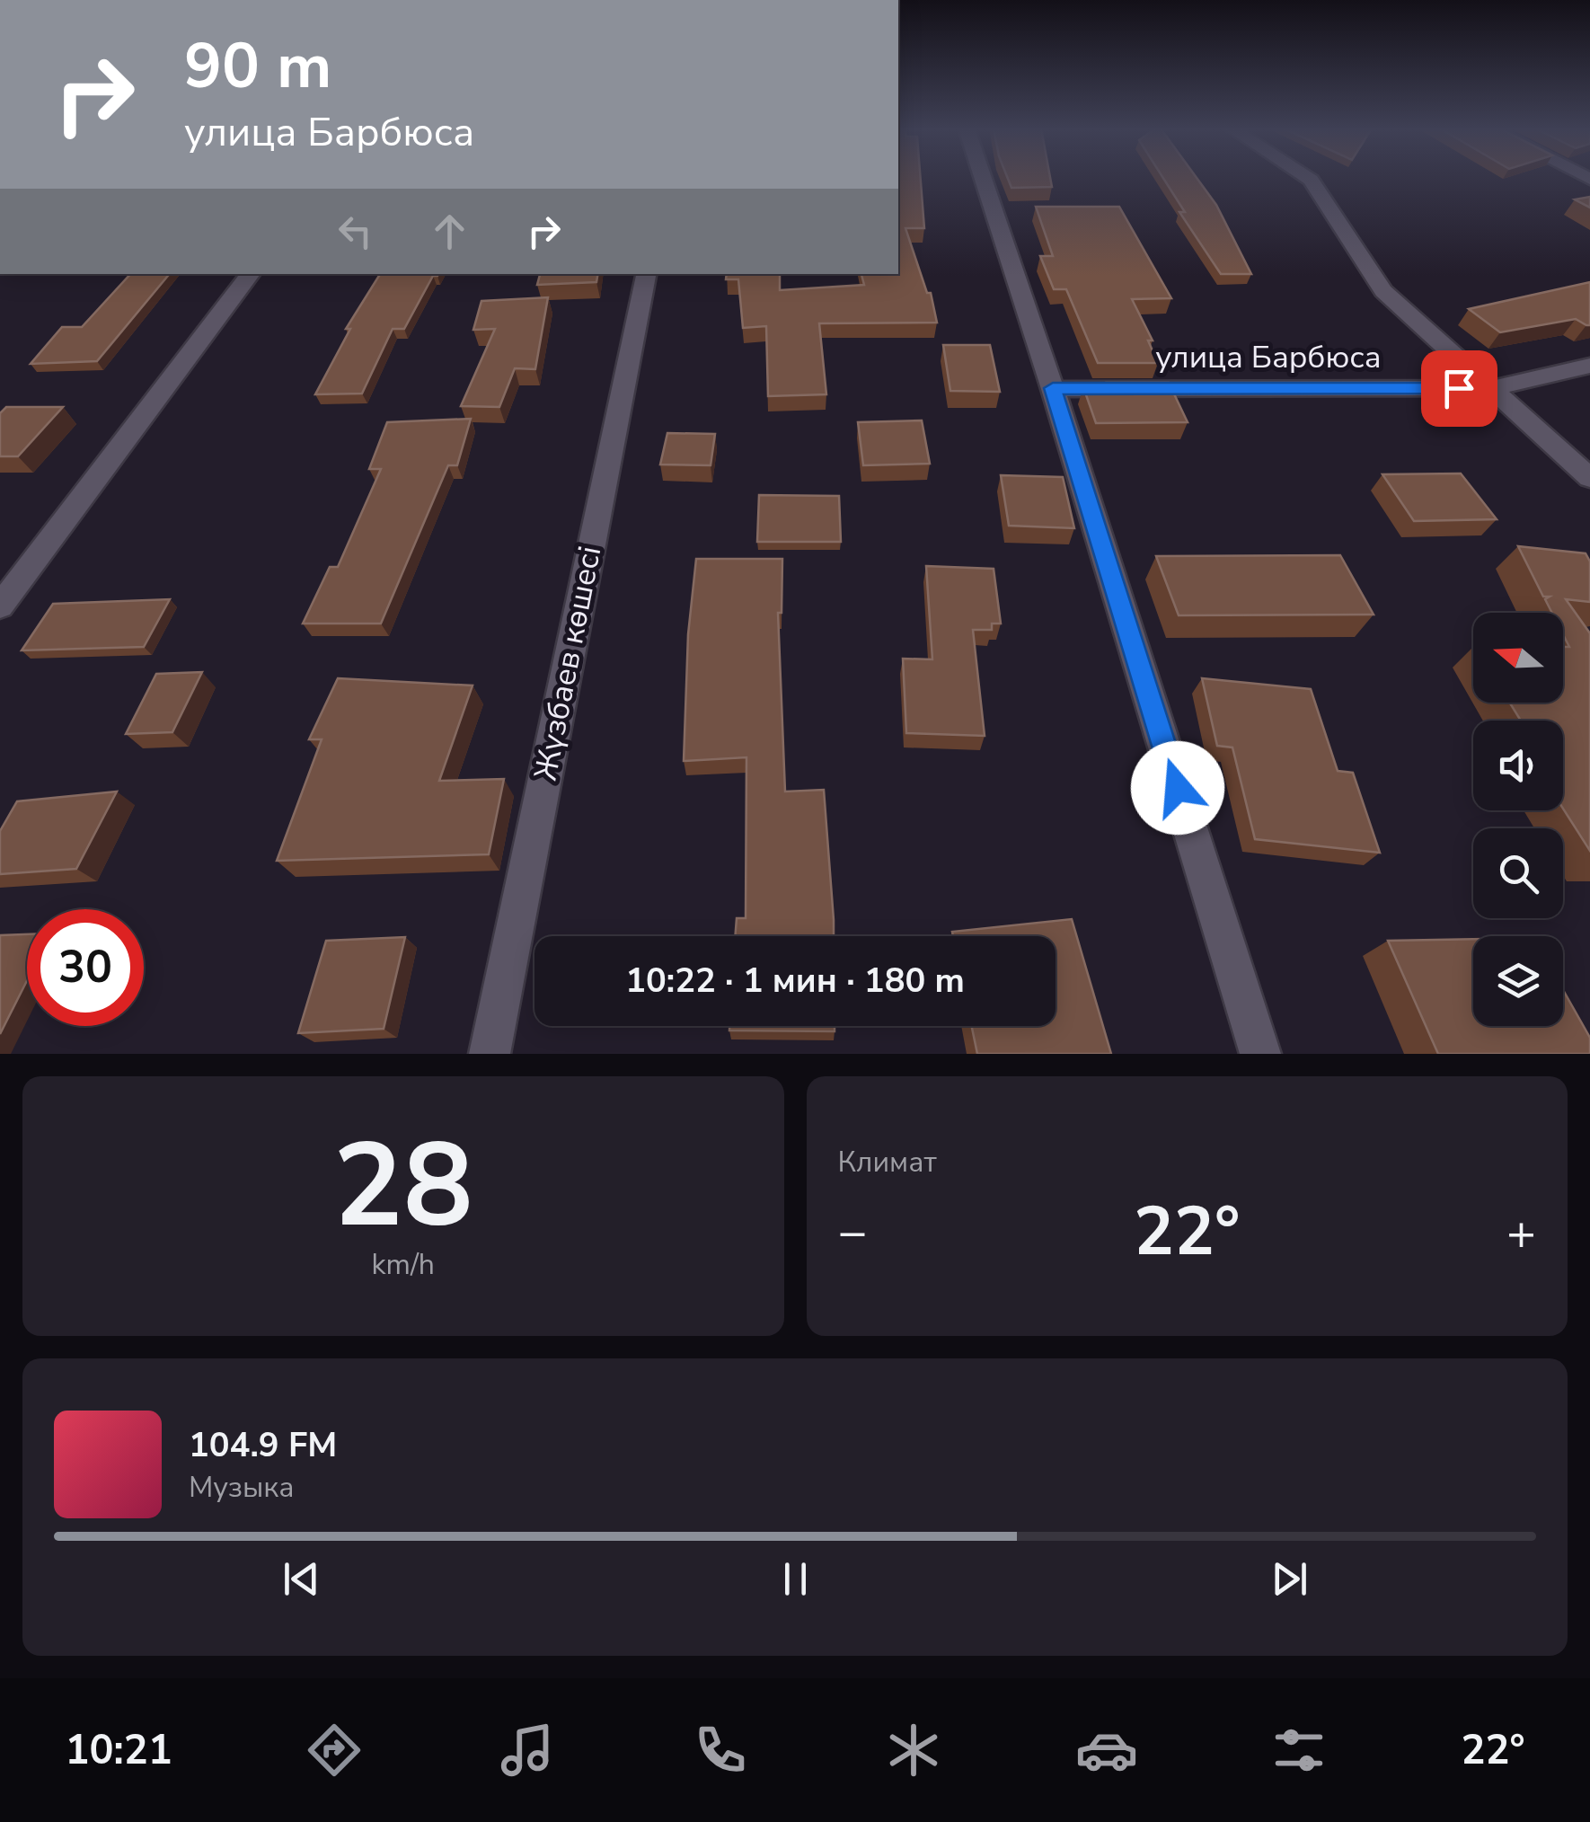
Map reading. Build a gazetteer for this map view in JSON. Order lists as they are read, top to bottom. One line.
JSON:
{"streets":{"street":["улица Барбюса","Жүзбаев көшесі"]},"north":"left","page":{"turn":["90 m","улица Барбюса"],"limit":"30","trip":"10:22 · 1 мин · 180 m","tile":[["28","km/h"],"Климат"],"heat":["−","22°","+"],"song":["104.9 FM","Музыка"],"tabs":["10:21","22°"]}}
